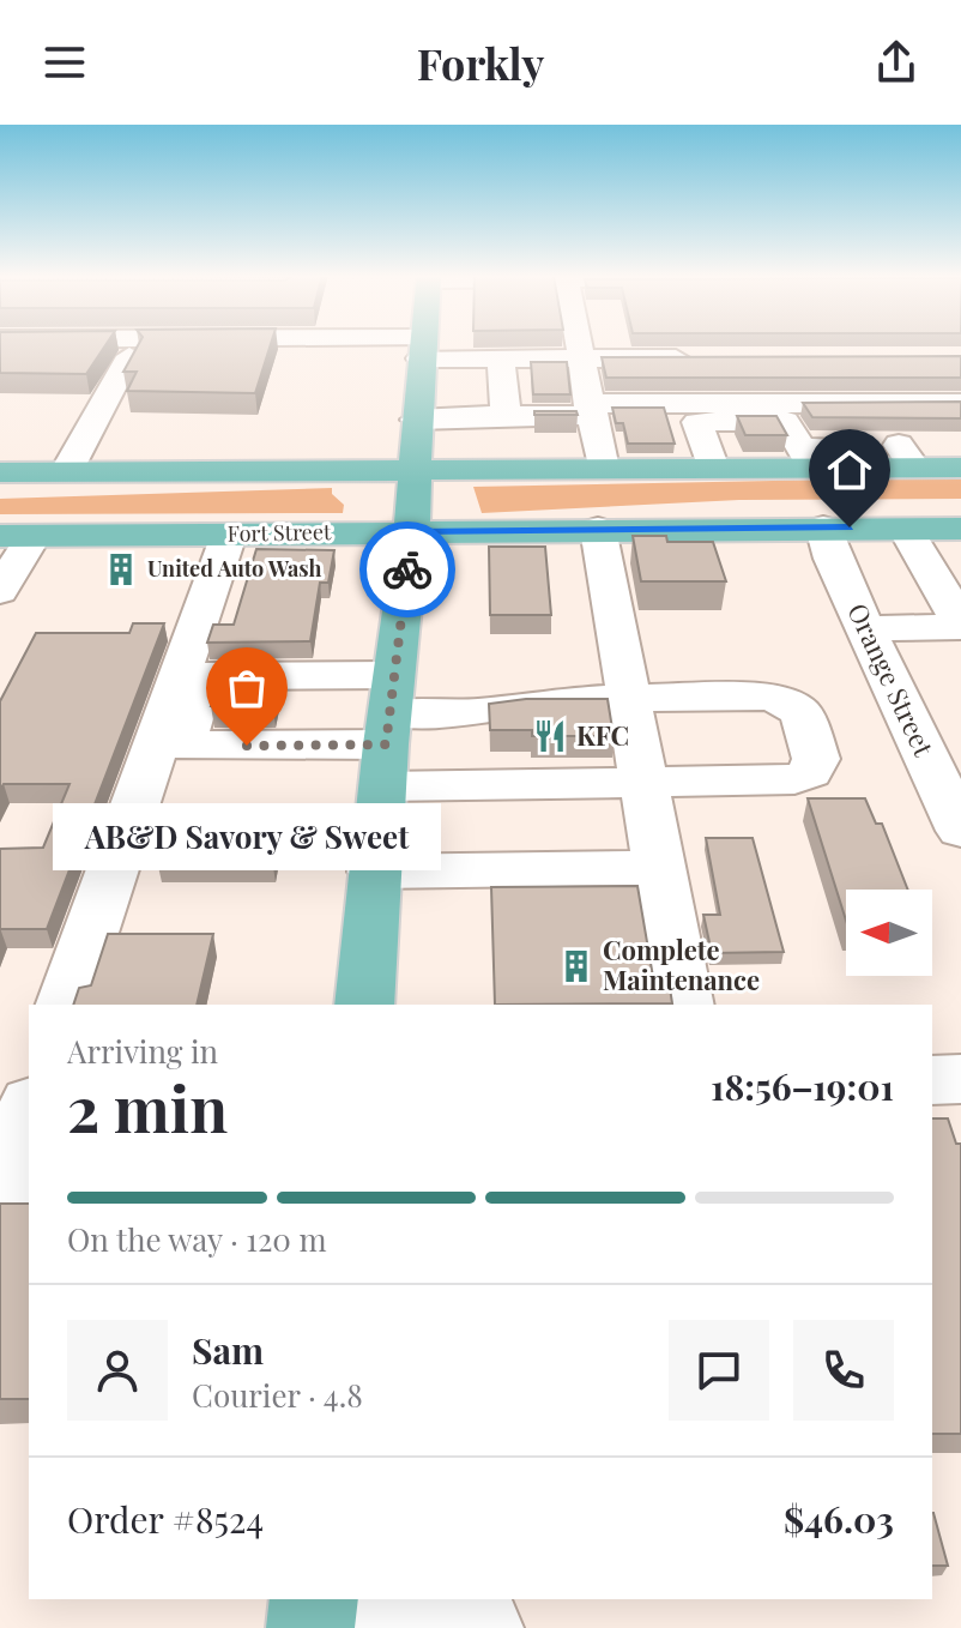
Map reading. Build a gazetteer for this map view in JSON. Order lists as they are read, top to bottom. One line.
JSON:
{"streets":{"main road":["Fort Street"],"street":["Orange Street"]},"crossings":[["Fort Street","Orange Street"]],"places":{"building":["United Auto Wash","Complete Maintenance"],"restaurant":["KFC"],"other":["AB&D Savory & Sweet"]},"north":"left","page":{"header":"Forkly","bubble":"AB&D Savory & Sweet","heading":["2 min","Arriving in","18:56–19:01"],"panel":["Sam","Courier · 4.8","Order #8524","$46.03"],"bar":"On the way · 120 m"}}
